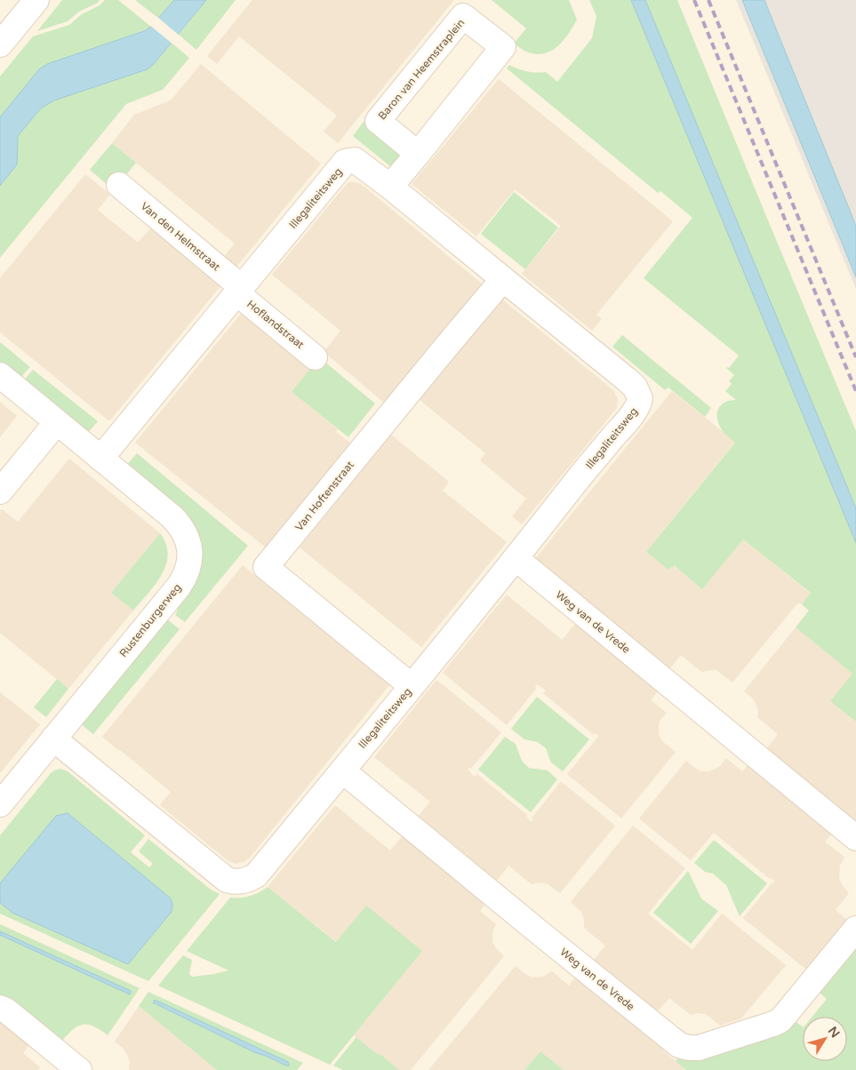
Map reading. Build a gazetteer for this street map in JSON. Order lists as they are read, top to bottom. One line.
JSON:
{"streets":{"street":["Baron van Heemstraplein","Illegaliteitsweg","Van den Helmstraat","Hoflandstraat","Van Hoftenstraat","Rustenburgerweg","Weg van de Vrede"]},"crossings":[["Baron van Heemstraplein","Illegaliteitsweg"],["Illegaliteitsweg","Van den Helmstraat"],["Illegaliteitsweg","Hoflandstraat"],["Illegaliteitsweg","Van Hoftenstraat"],["Illegaliteitsweg","Rustenburgerweg"],["Illegaliteitsweg","Weg van de Vrede"],["Van den Helmstraat","Hoflandstraat"]],"north":"top right"}
